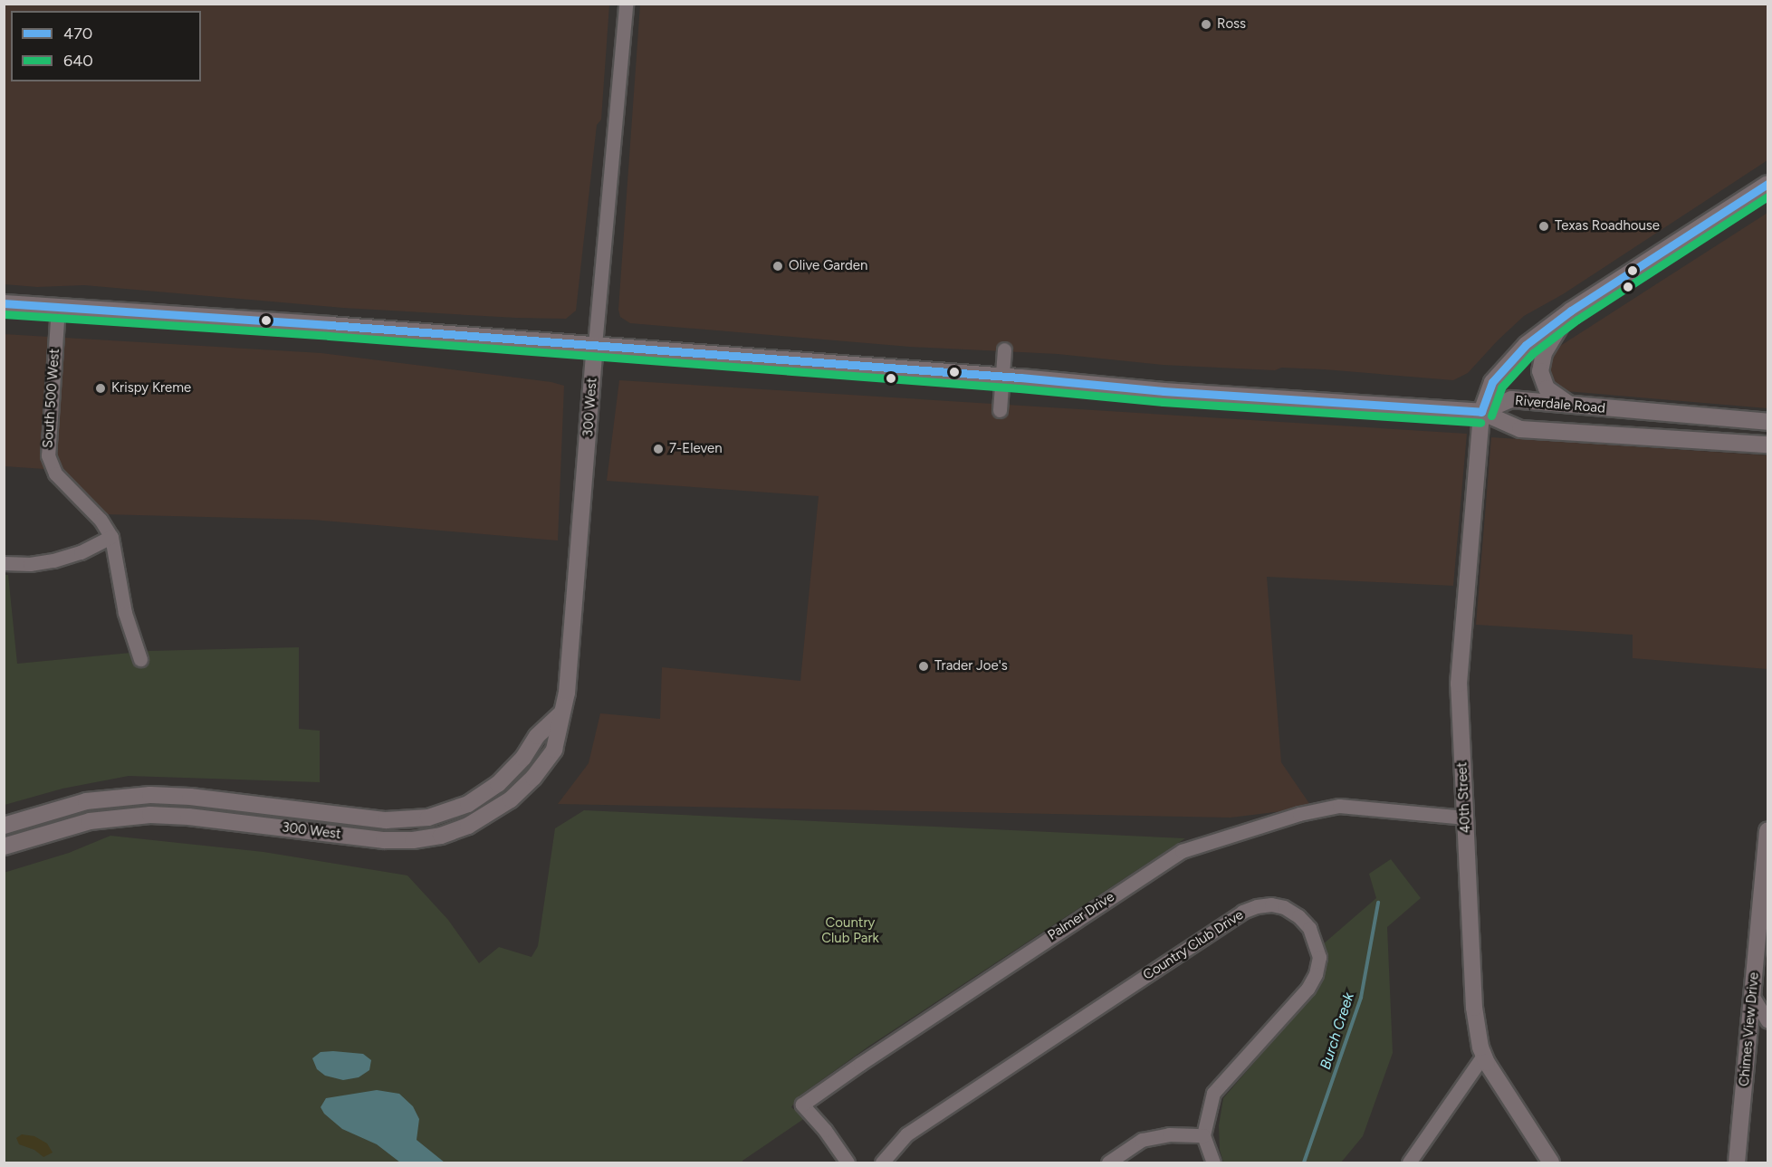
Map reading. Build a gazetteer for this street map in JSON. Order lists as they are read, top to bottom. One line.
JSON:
{"streets":{"main road":["Riverdale Road","300 West","40th Street","Chimes View Drive"],"street":["South 500 West","Palmer Drive","Country Club Drive"]},"crossings":[["Riverdale Road","40th Street"],["40th Street","Palmer Drive"]],"water":["Burch Creek"],"parks":["Country Club Park"],"places":["Ross","Texas Roadhouse","Olive Garden","Krispy Kreme","7-Eleven","Trader Joe's"],"lines":["transit line 470","transit line 640"],"legend":["470","640"]}
